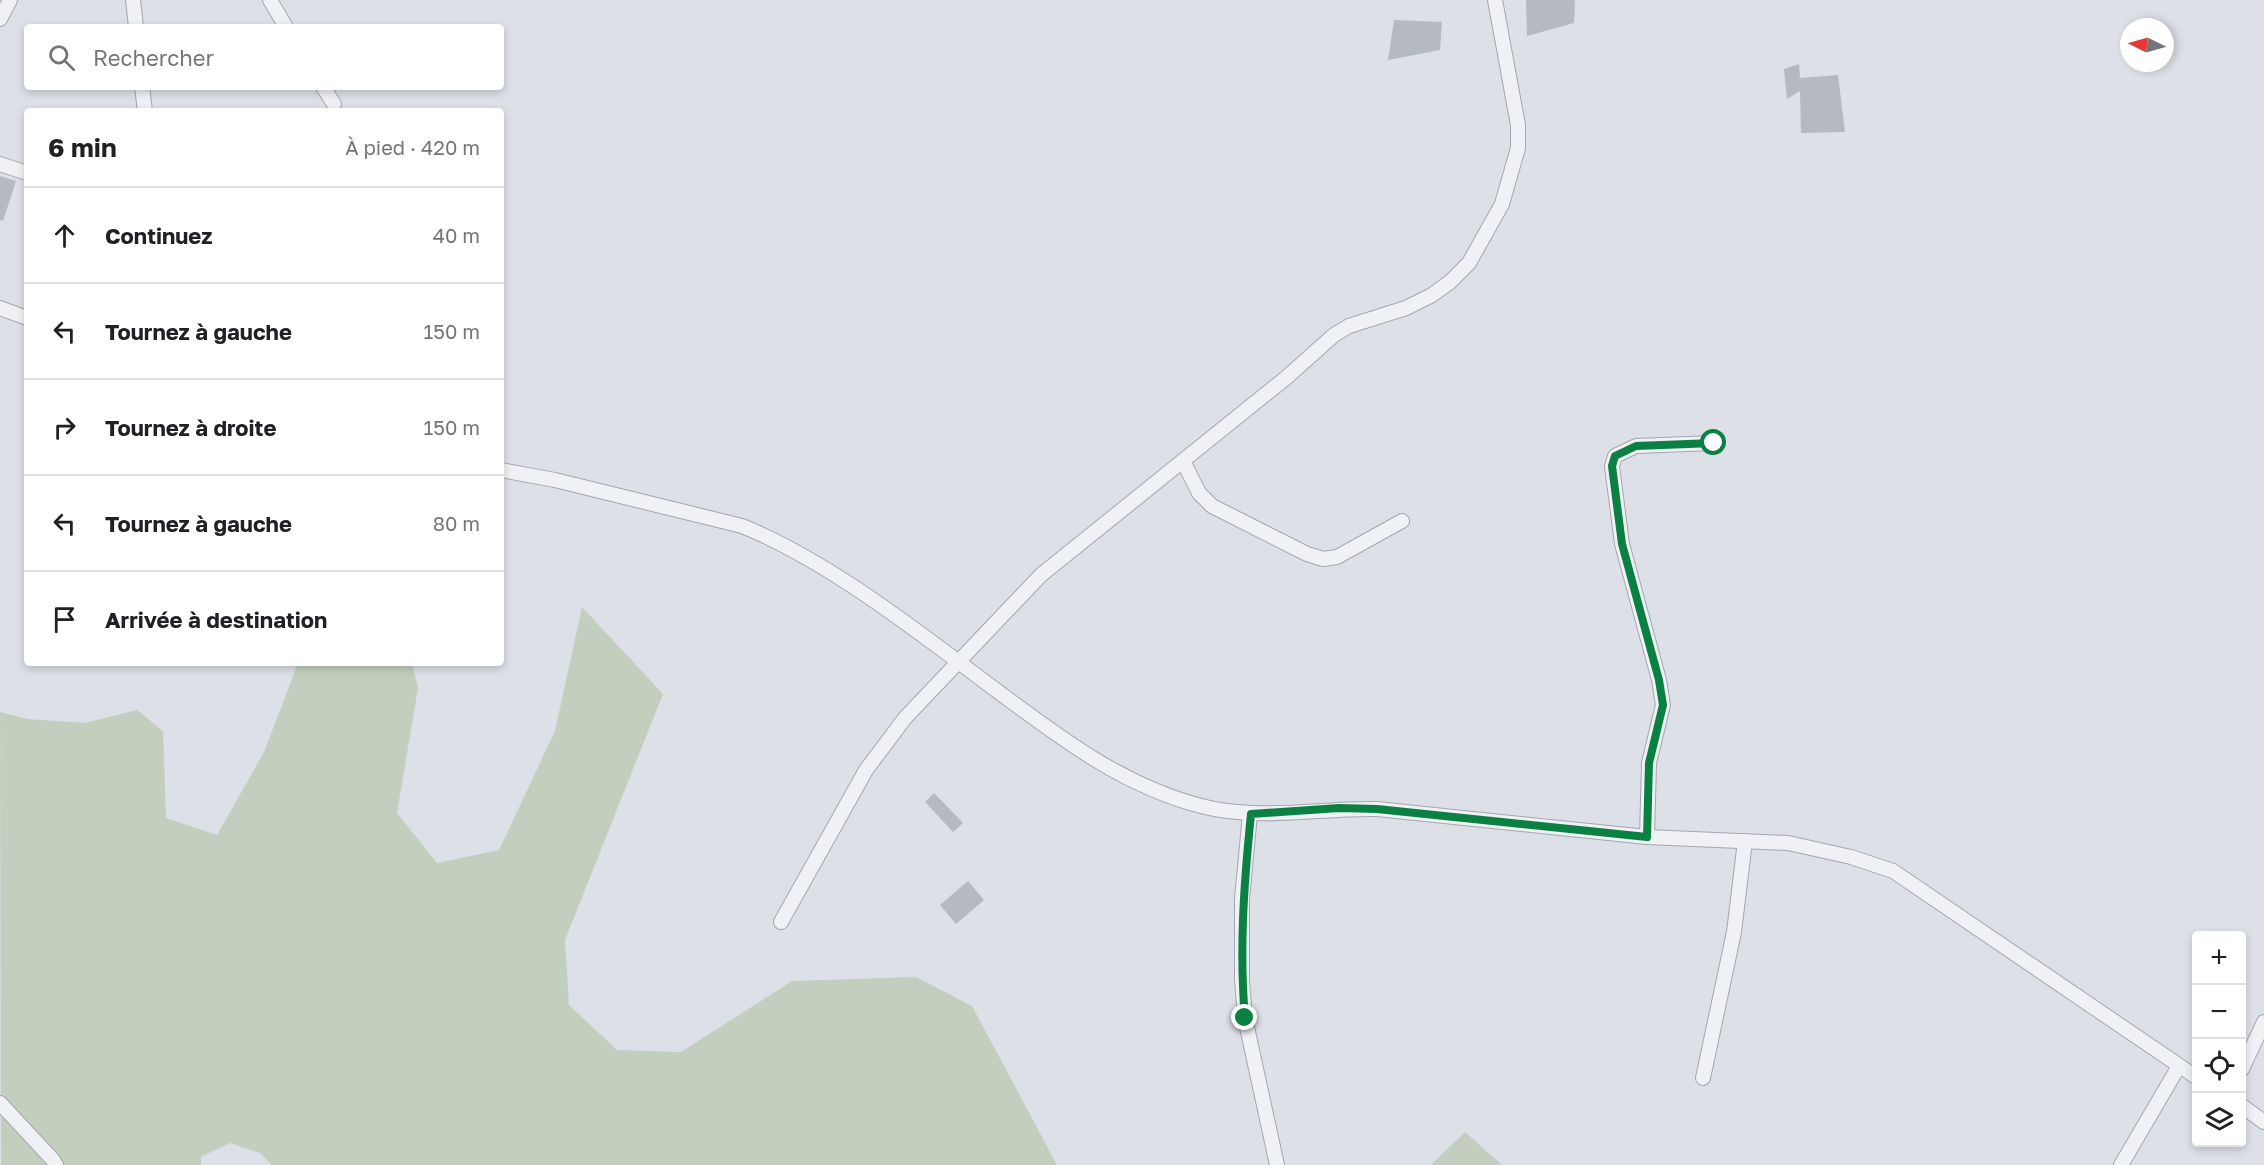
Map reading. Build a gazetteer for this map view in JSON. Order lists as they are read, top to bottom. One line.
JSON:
{"north":"left","page":{"search":"Rechercher","heading":["6 min","À pied · 420 m"],"list":[["Continuez","40 m"],["Tournez à gauche","150 m"],["Tournez à droite","150 m"],["Tournez à gauche","80 m"],"Arrivée à destination"],"map_buttons":["+","−"]}}
